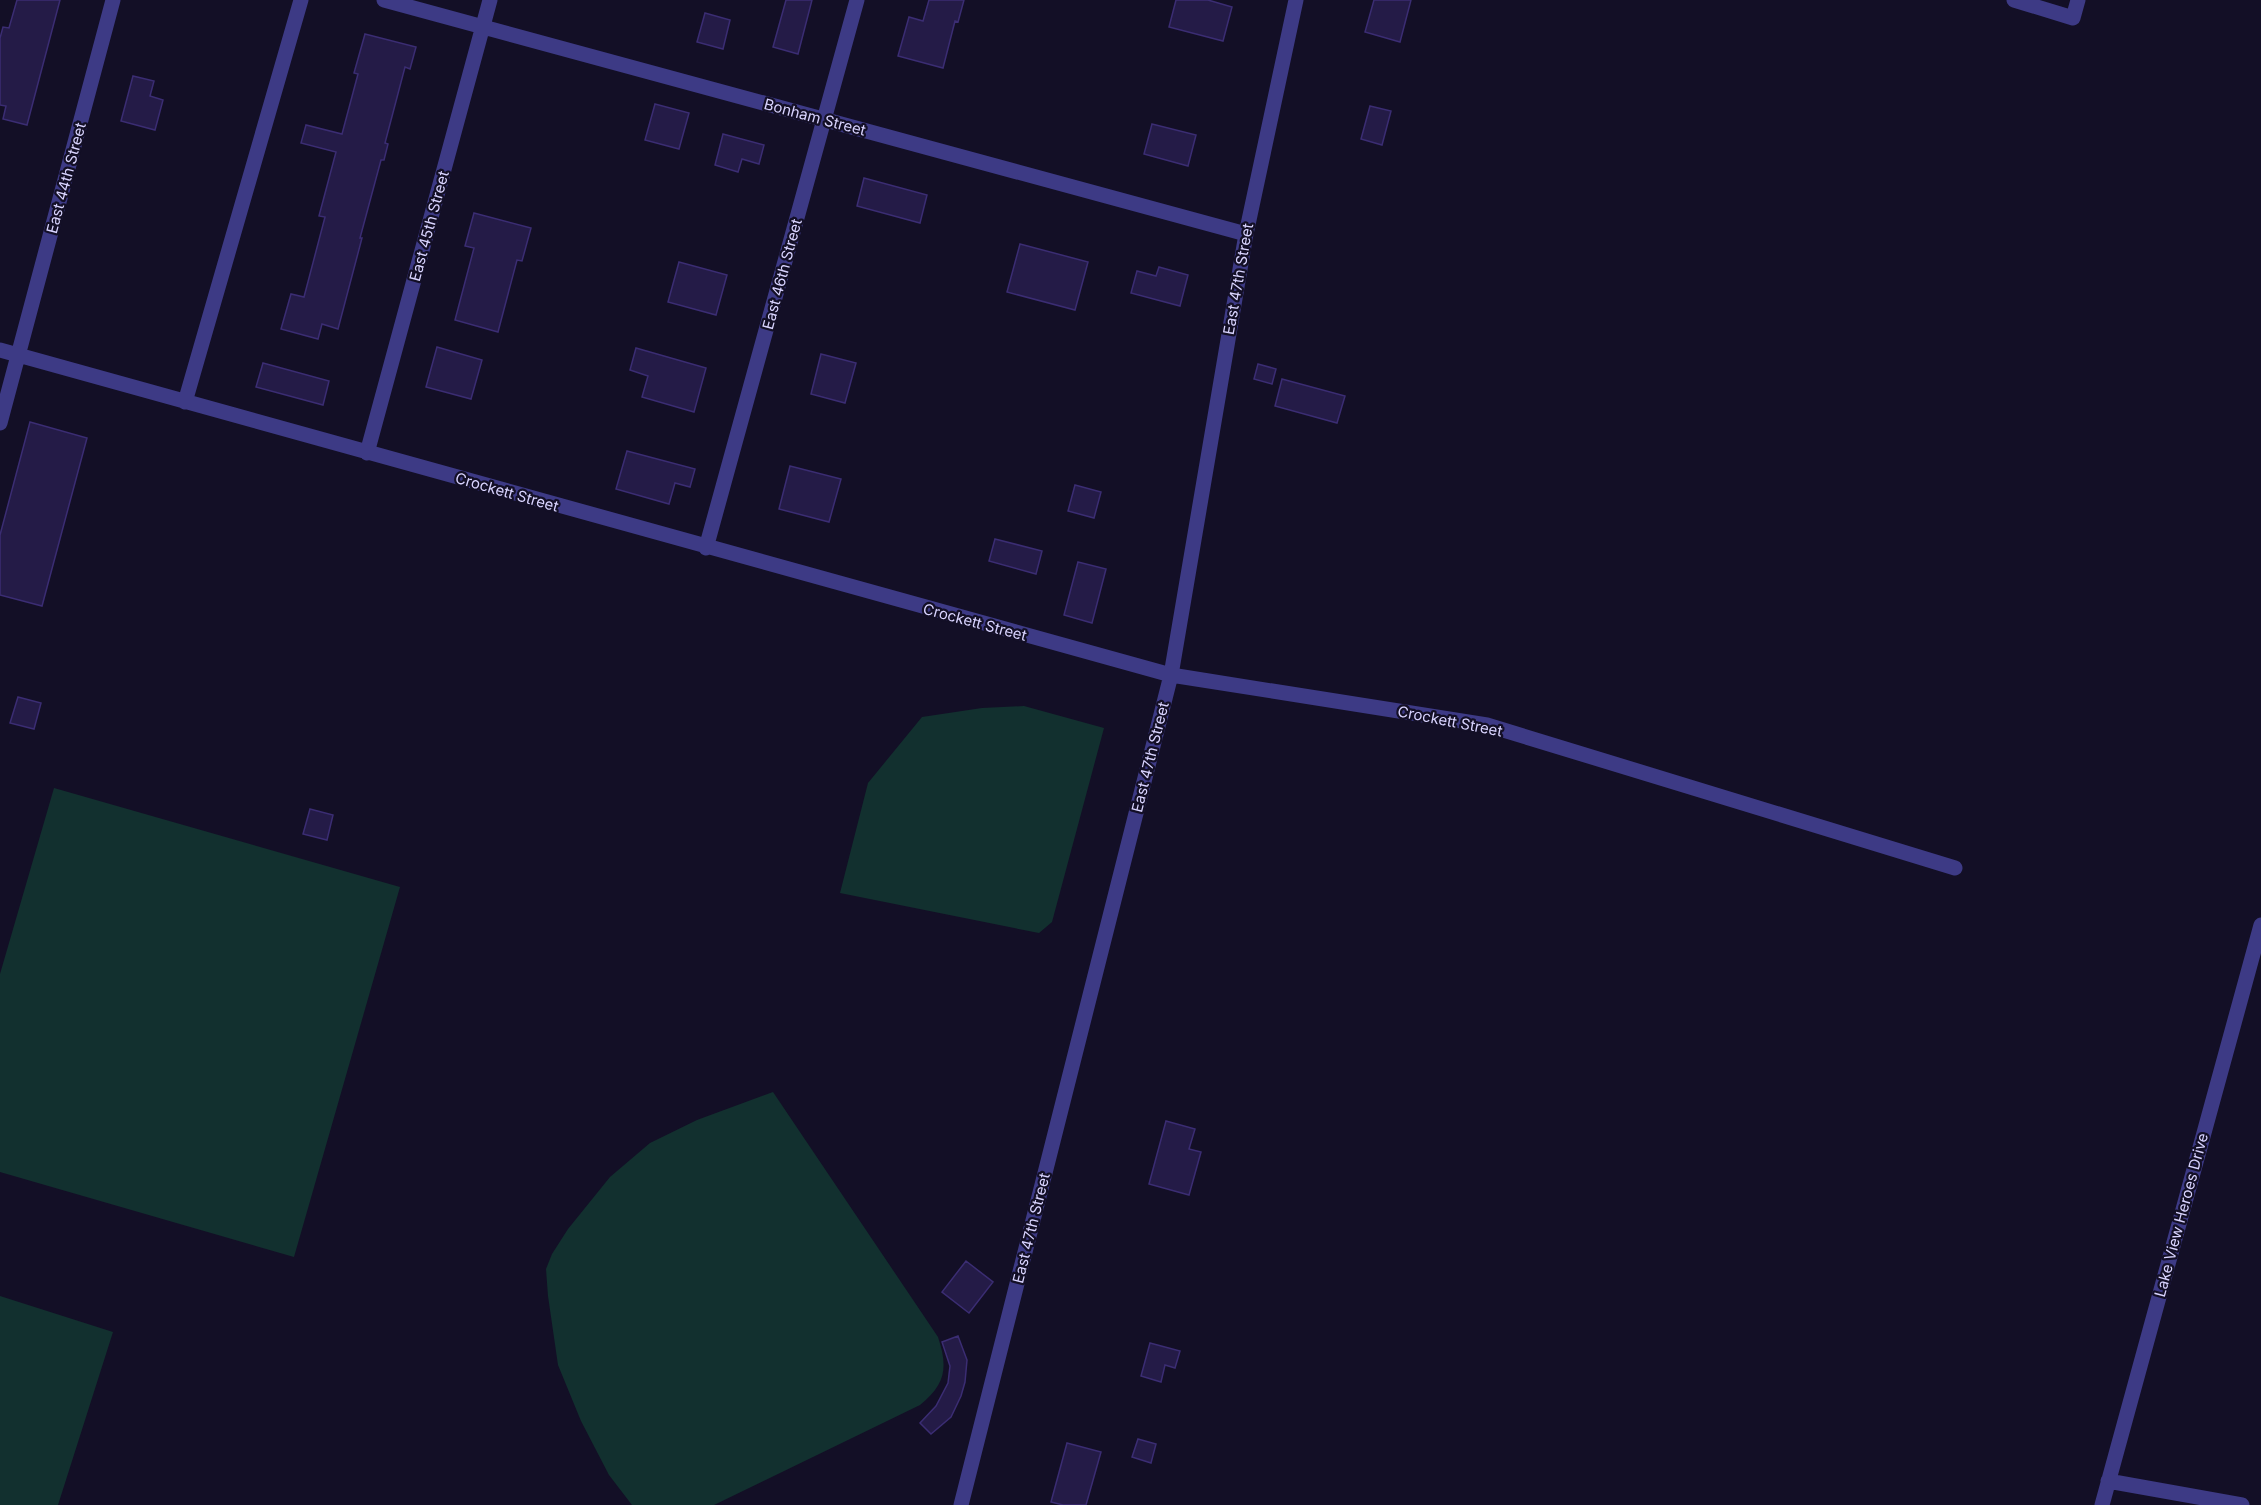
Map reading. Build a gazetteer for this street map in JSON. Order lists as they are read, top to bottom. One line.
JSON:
{"streets":{"street":["Bonham Street","East 44th Street","East 45th Street","East 46th Street","East 47th Street","Crockett Street","Lake View Heroes Drive"]},"crossings":[["Bonham Street","East 45th Street"],["Bonham Street","East 46th Street"],["Bonham Street","East 47th Street"],["East 44th Street","Crockett Street"],["East 45th Street","Crockett Street"],["East 46th Street","Crockett Street"],["East 47th Street","Crockett Street"]]}
